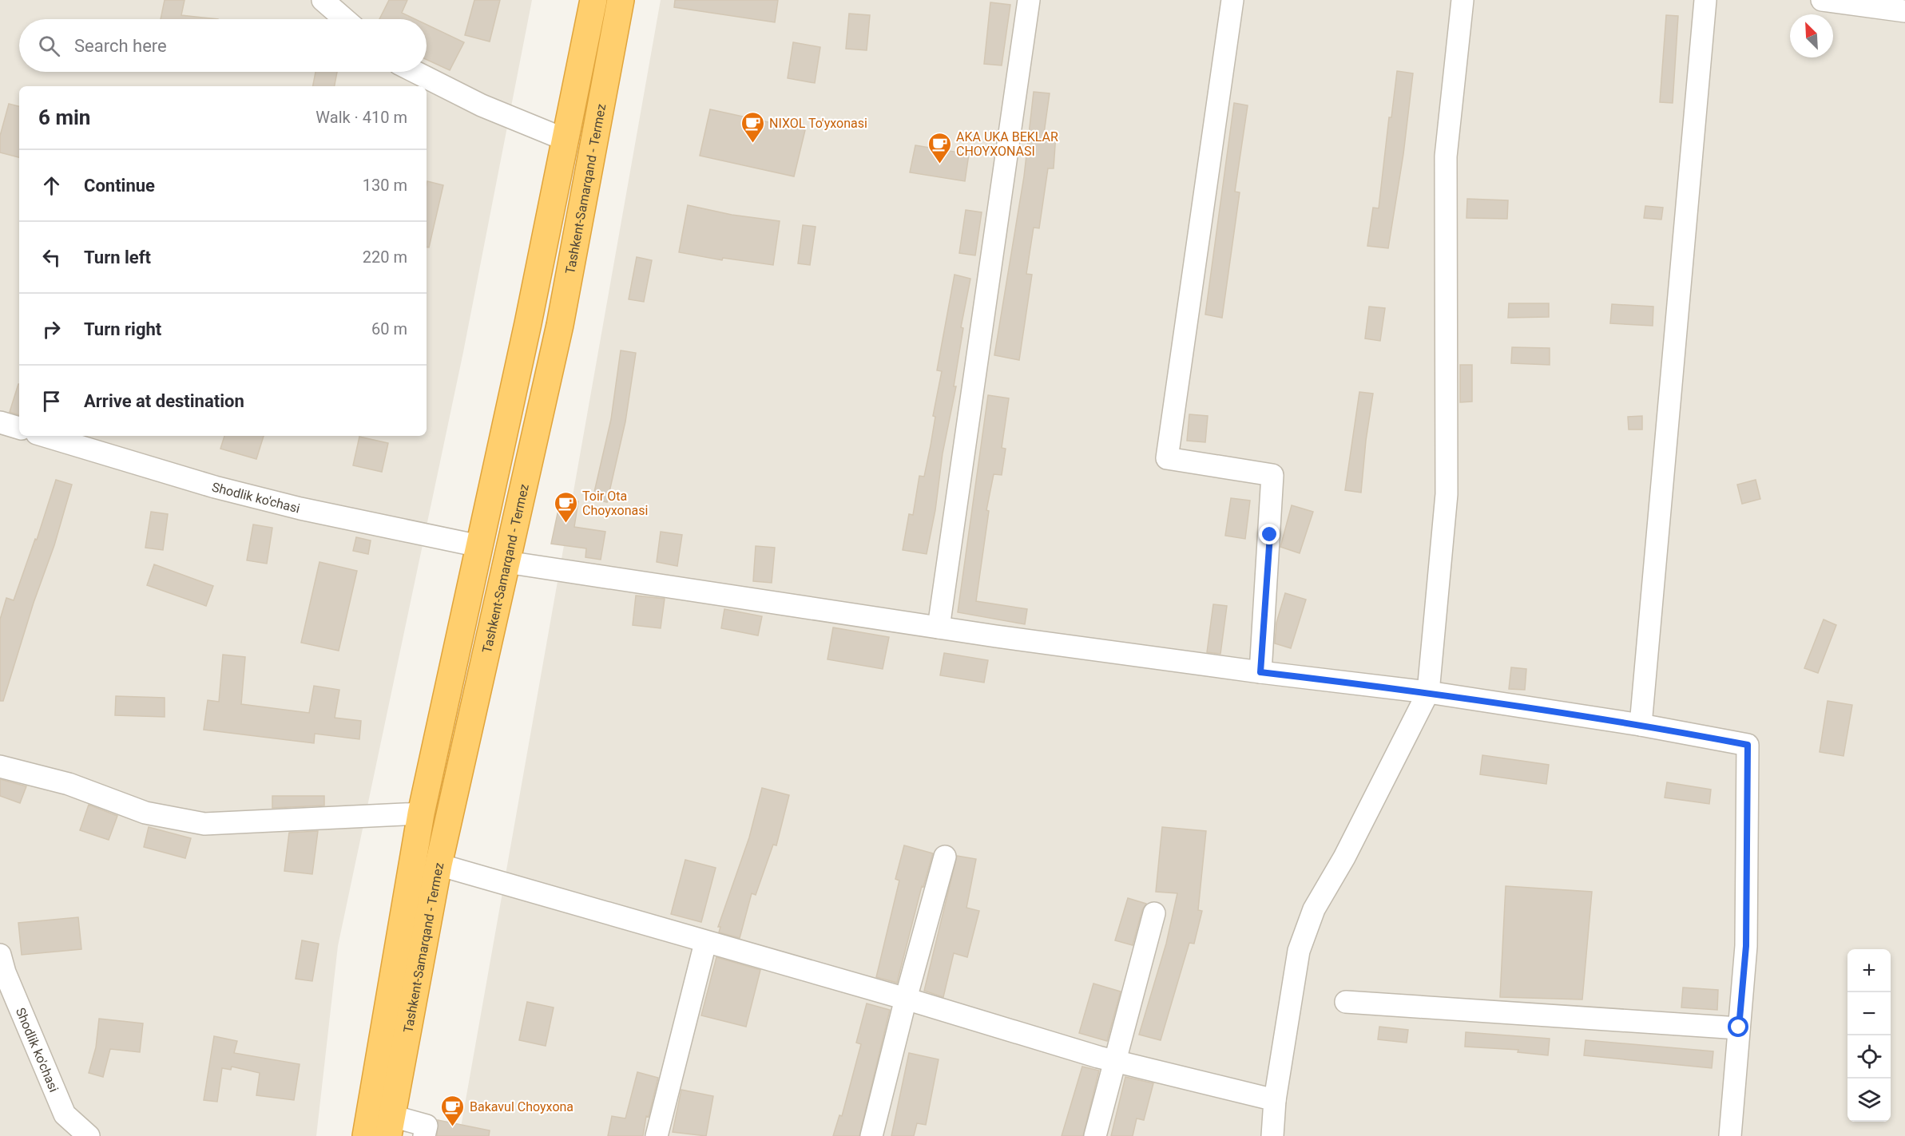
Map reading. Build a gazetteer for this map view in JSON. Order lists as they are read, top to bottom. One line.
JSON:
{"streets":{"highway":["Tashkent-Samarqand - Termez"],"street":["Shodlik ko'chasi"]},"crossings":[["Tashkent-Samarqand - Termez","Shodlik ko'chasi"]],"places":{"cafe":["NIXOL To'yxonasi","AKA UKA BEKLAR CHOYXONASI","Toir Ota Choyxonasi","Bakavul Choyxona"]},"north":"top left","page":{"search":"Search here","heading":["6 min","Walk · 410 m"],"list":[["Continue","130 m"],["Turn left","220 m"],["Turn right","60 m"],"Arrive at destination"],"map_buttons":["+","−"]}}
